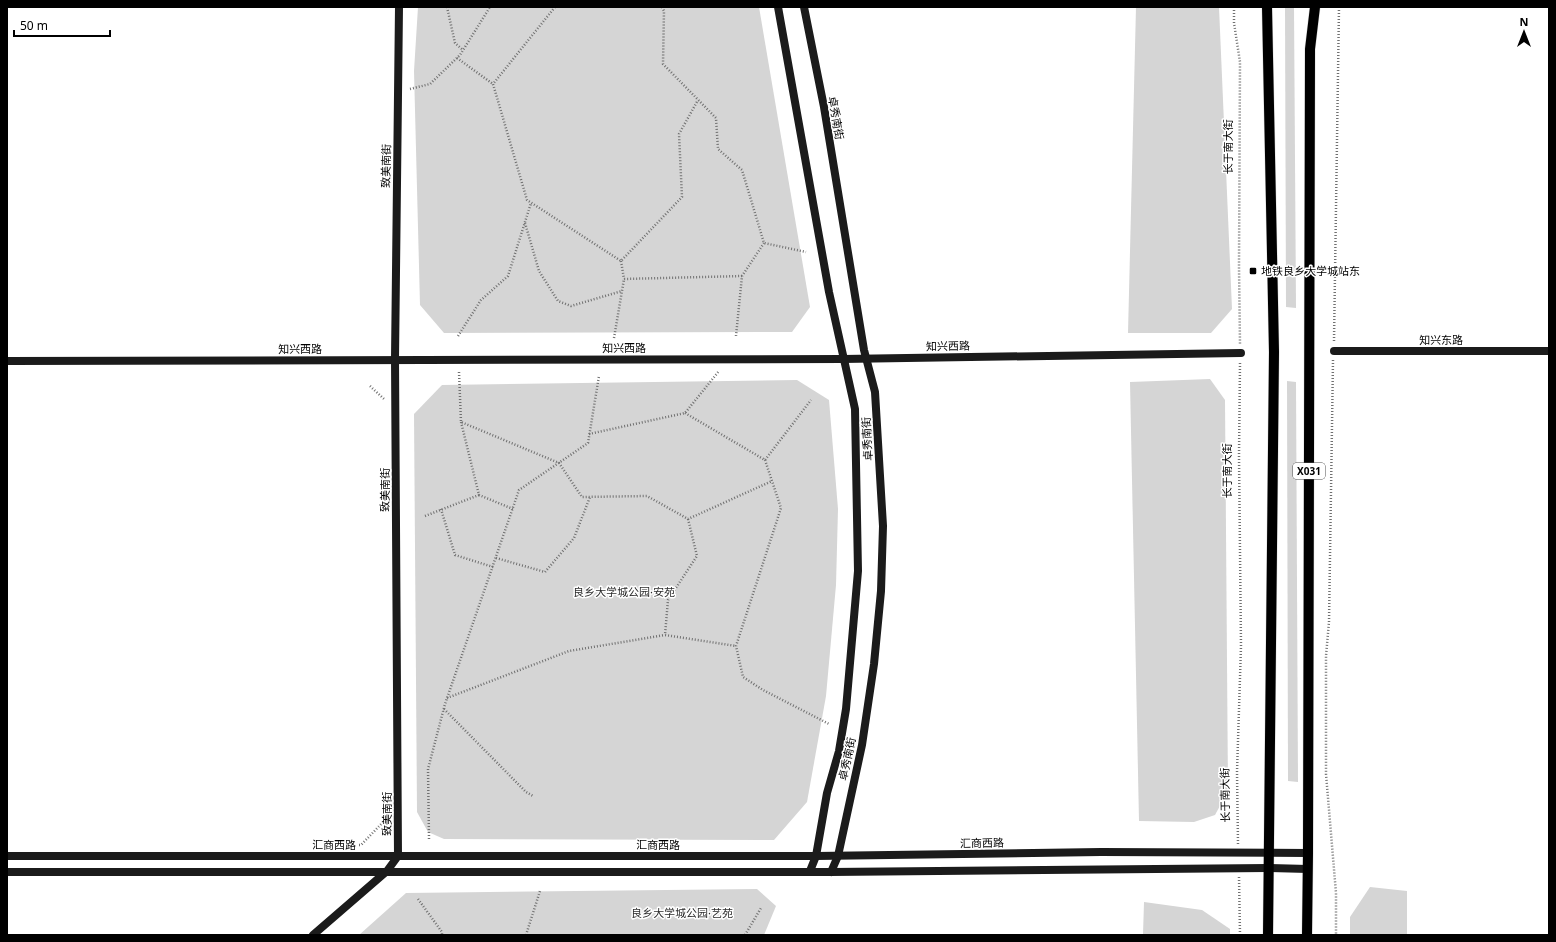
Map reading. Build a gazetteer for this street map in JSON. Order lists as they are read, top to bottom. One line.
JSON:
{"streets":{"main road":["X031"],"street":["卓秀南街","致美南街","知兴东路","知兴西路","汇商西路"],"path":["长于南大街"]},"crossings":[["卓秀南街","知兴西路"],["卓秀南街","汇商西路"],["长于南大街","知兴西路"],["长于南大街","汇商西路"],["致美南街","知兴西路"],["致美南街","汇商西路"],["X031","汇商西路"]],"parks":["良乡大学城公园·安苑","良乡大学城公园·艺苑"],"places":{"transit":["地铁良乡大学城站东"]},"scale_bar":"50 m","north":"top"}
